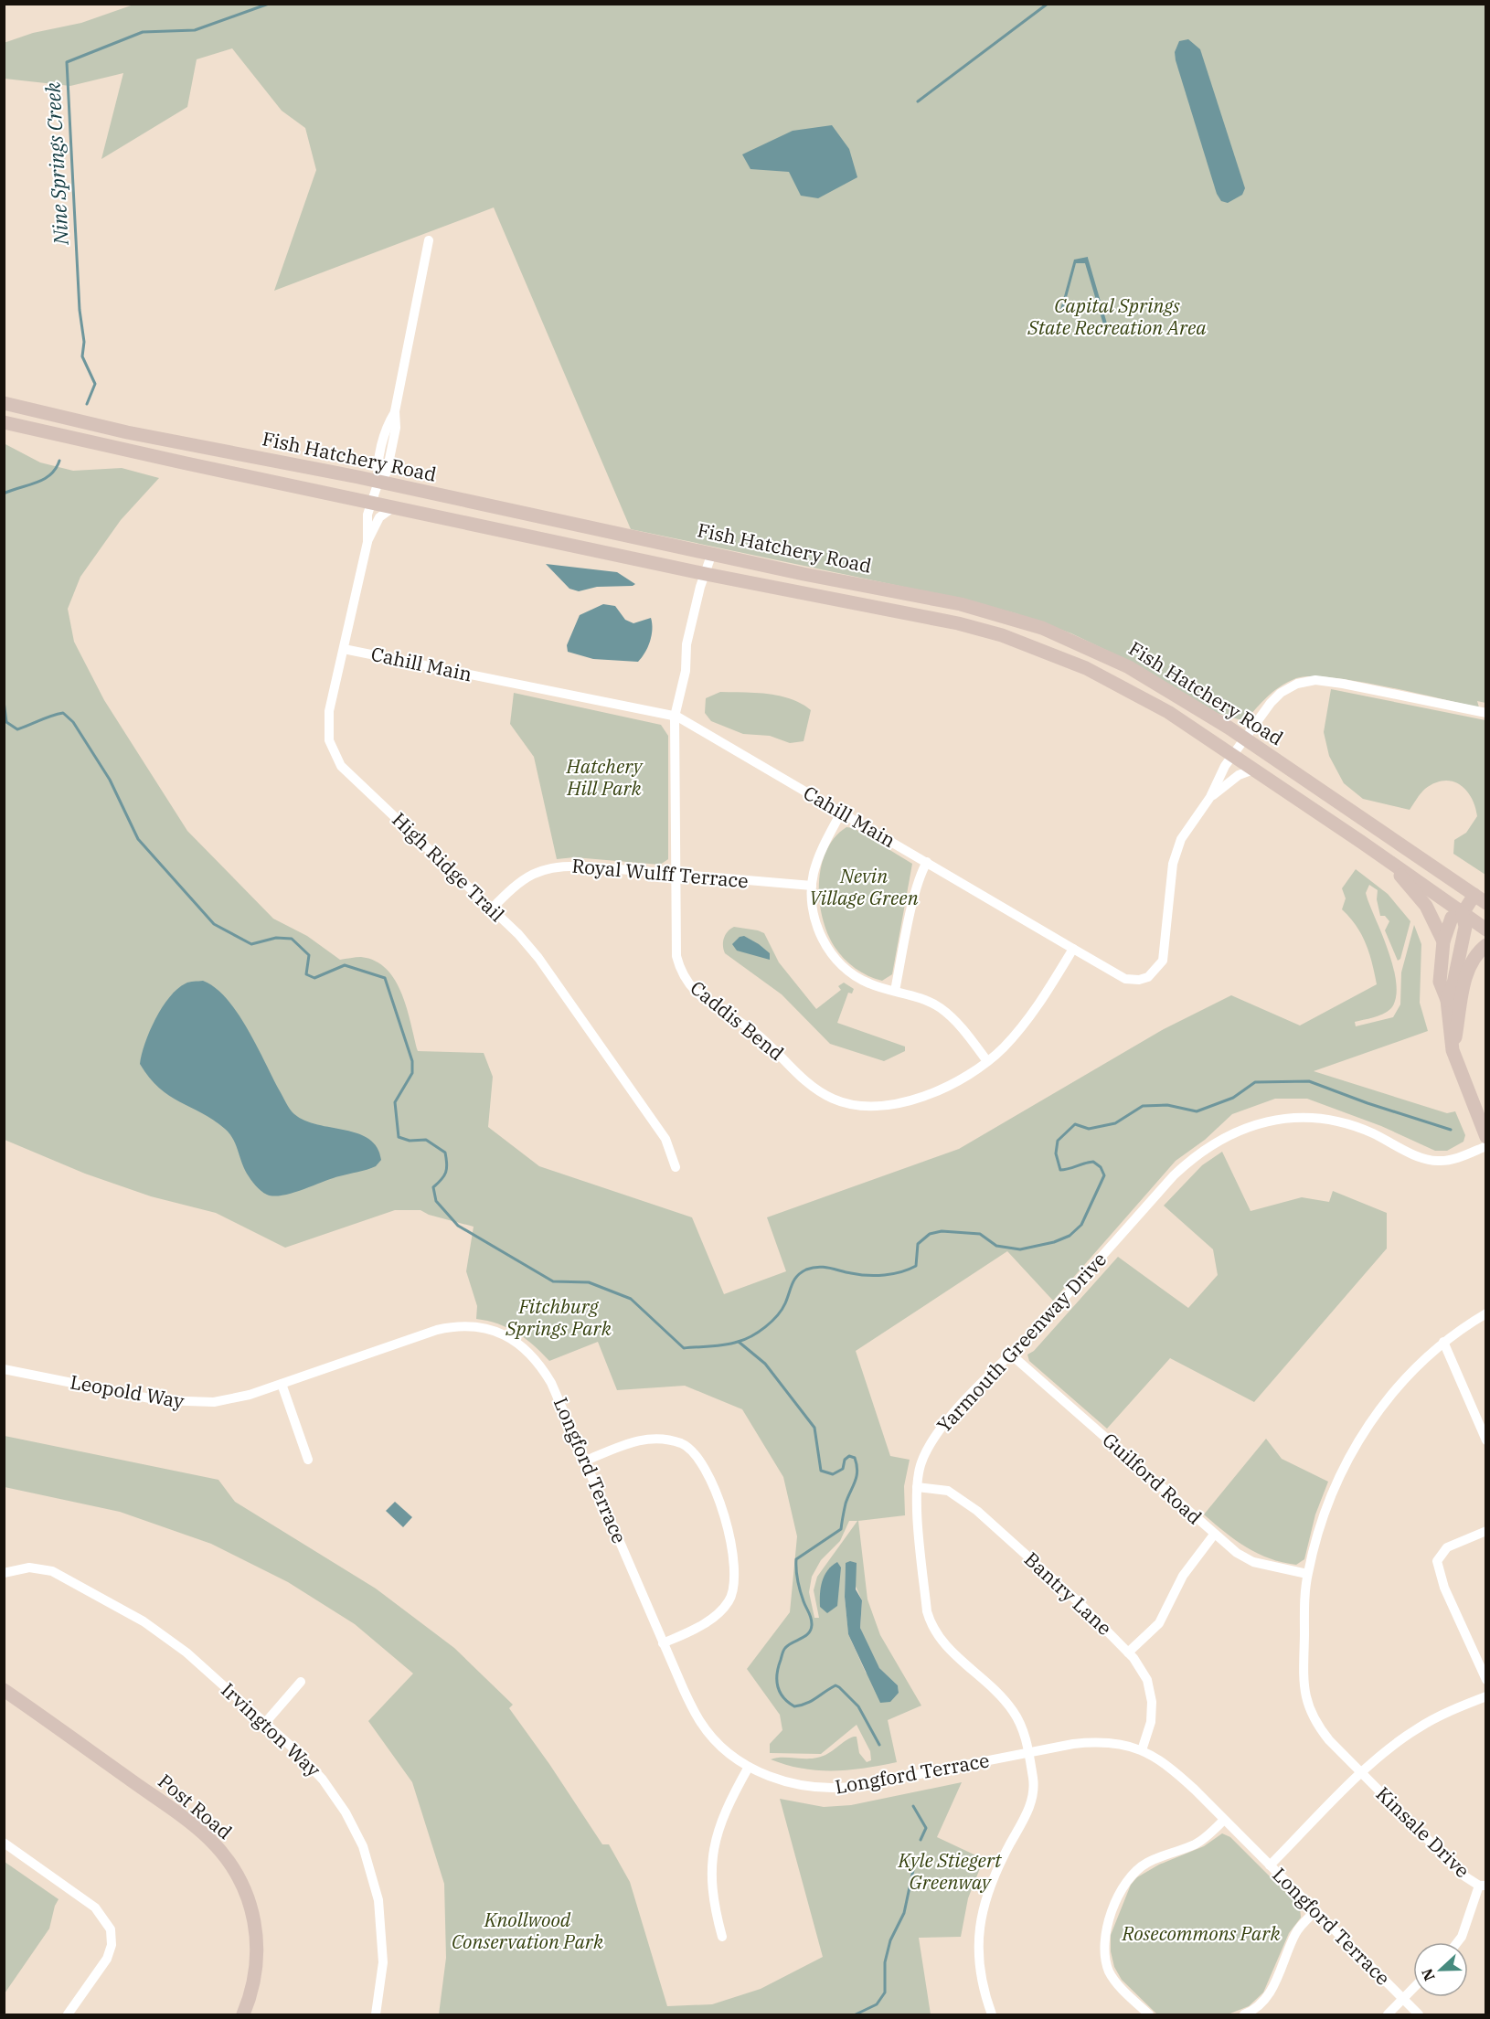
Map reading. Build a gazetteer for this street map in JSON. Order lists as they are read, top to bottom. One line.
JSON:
{"streets":{"main road":["Fish Hatchery Road","Post Road"],"street":["Cahill Main","High Ridge Trail","Royal Wulff Terrace","Caddis Bend","Yarmouth Greenway Drive","Leopold Way","Longford Terrace","Guilford Road","Bantry Lane","Irvington Way","Kinsale Drive"]},"crossings":[["Fish Hatchery Road","Cahill Main"],["Fish Hatchery Road","High Ridge Trail"],["Fish Hatchery Road","Caddis Bend"],["Cahill Main","High Ridge Trail"],["Cahill Main","Caddis Bend"],["High Ridge Trail","Royal Wulff Terrace"],["Royal Wulff Terrace","Caddis Bend"],["Yarmouth Greenway Drive","Longford Terrace"],["Yarmouth Greenway Drive","Guilford Road"],["Yarmouth Greenway Drive","Bantry Lane"],["Leopold Way","Longford Terrace"],["Longford Terrace","Bantry Lane"],["Guilford Road","Kinsale Drive"]],"water":["Nine Springs Creek"],"parks":["Capital Springs State Recreation Area","Hatchery Hill Park","Nevin Village Green","Fitchburg Springs Park","Kyle Stiegert Greenway","Knollwood Conservation Park","Rosecommons Park"],"north":"left"}
